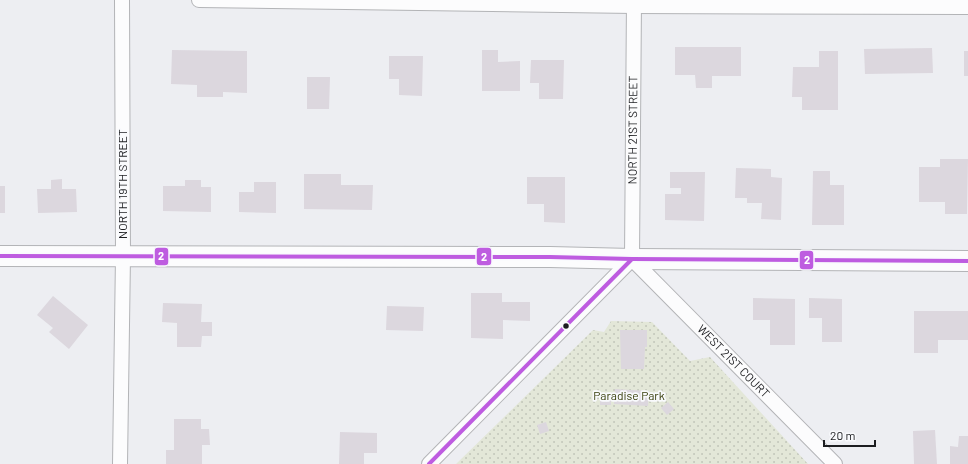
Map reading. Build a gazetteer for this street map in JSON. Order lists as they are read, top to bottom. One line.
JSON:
{"streets":{"street":["NORTH 21ST STREET","NORTH 19TH STREET","WEST 21ST COURT"]},"crossings":[["NORTH 21ST STREET","WEST 21ST COURT"]],"parks":["Paradise Park"],"lines":["transit line 2"],"scale_bar":"20 m"}
